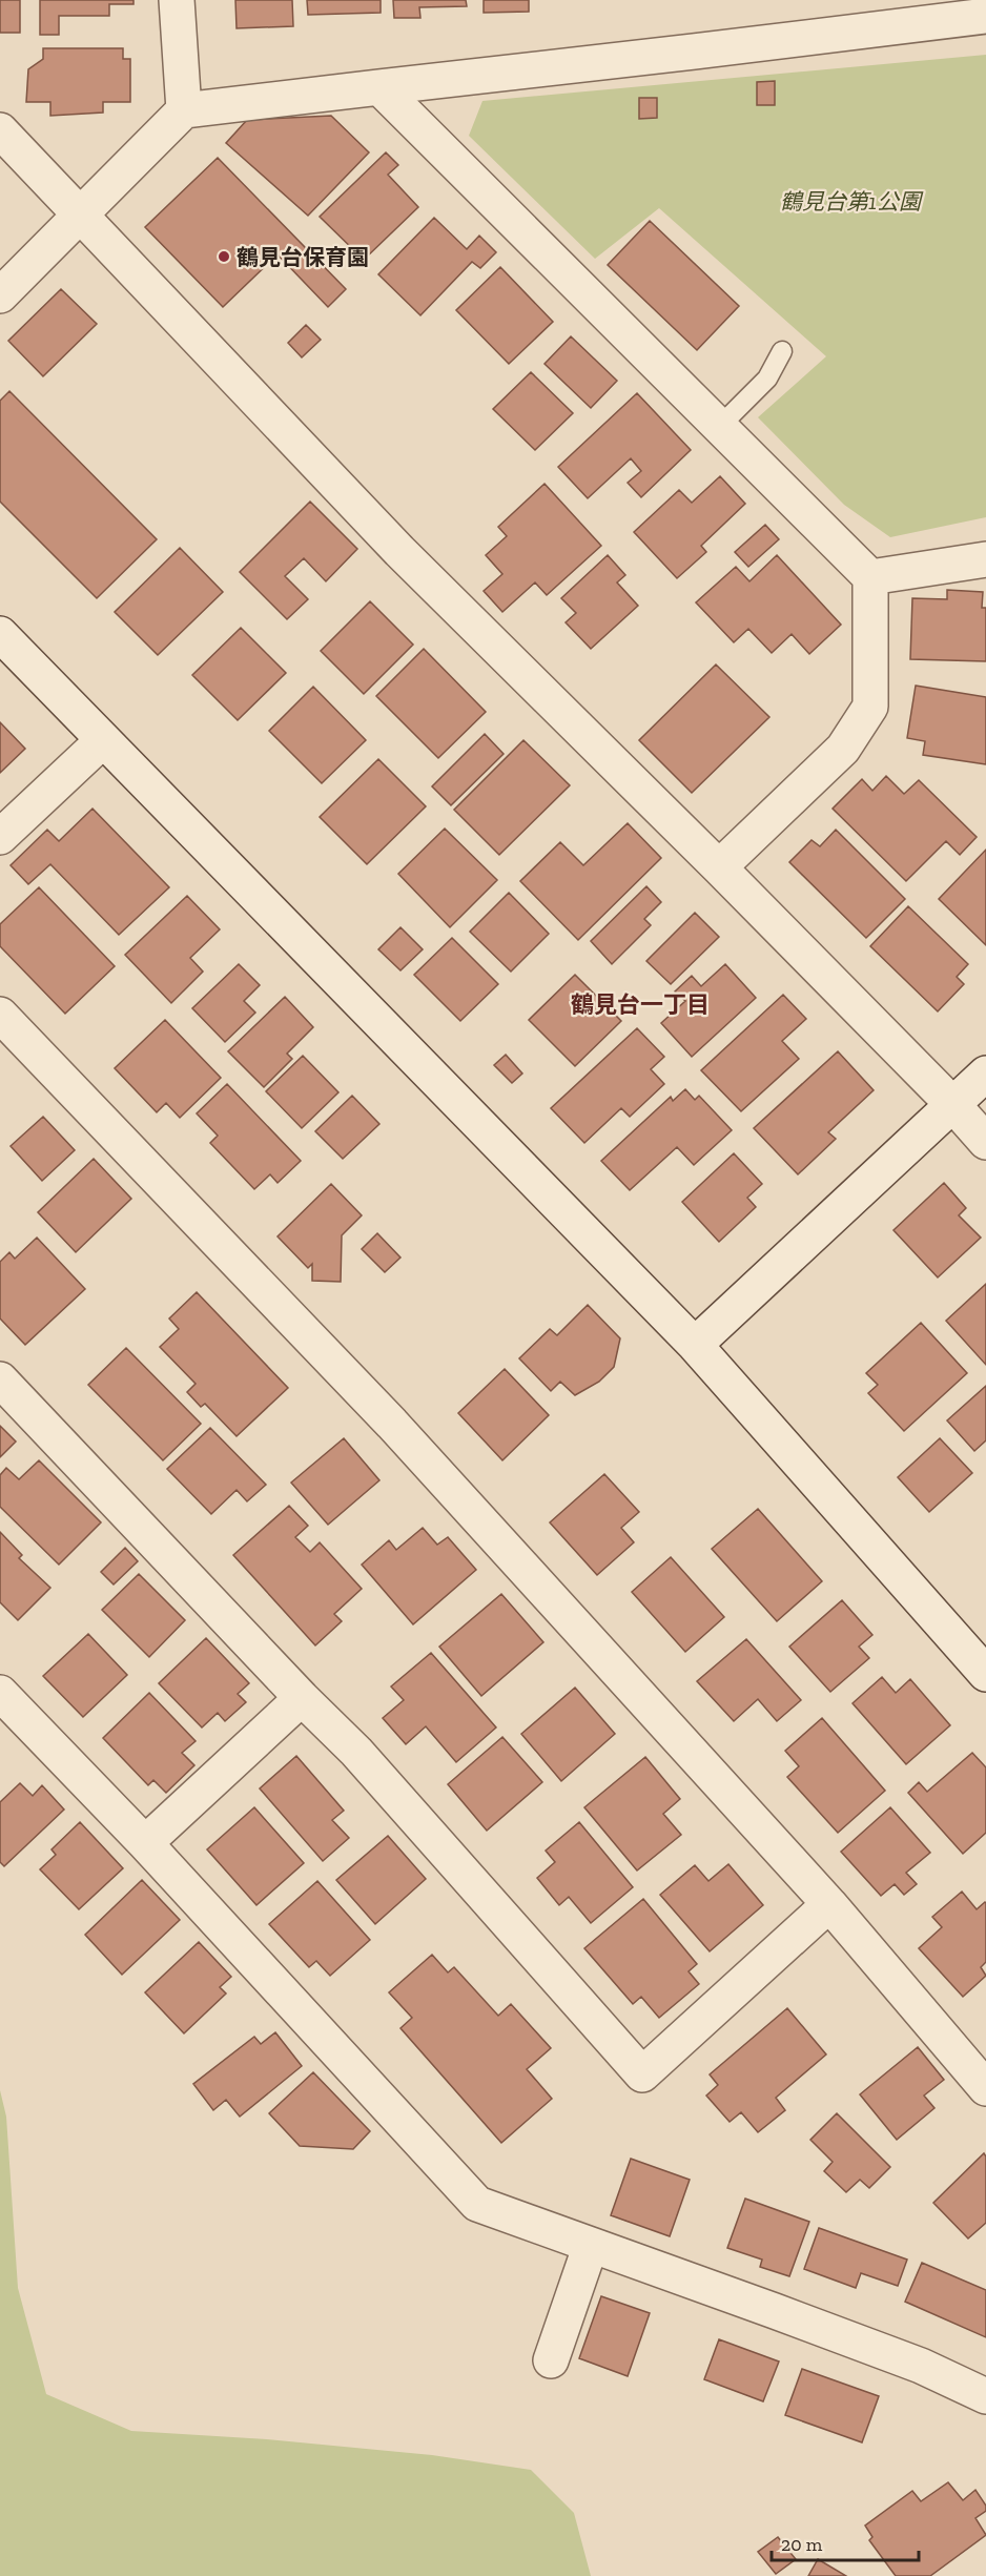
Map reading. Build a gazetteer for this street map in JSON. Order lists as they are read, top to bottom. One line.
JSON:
{"districts":["鶴見台一丁目"],"parks":["鶴見台第1公園"],"places":["鶴見台保育園"],"scale_bar":"20 m"}
